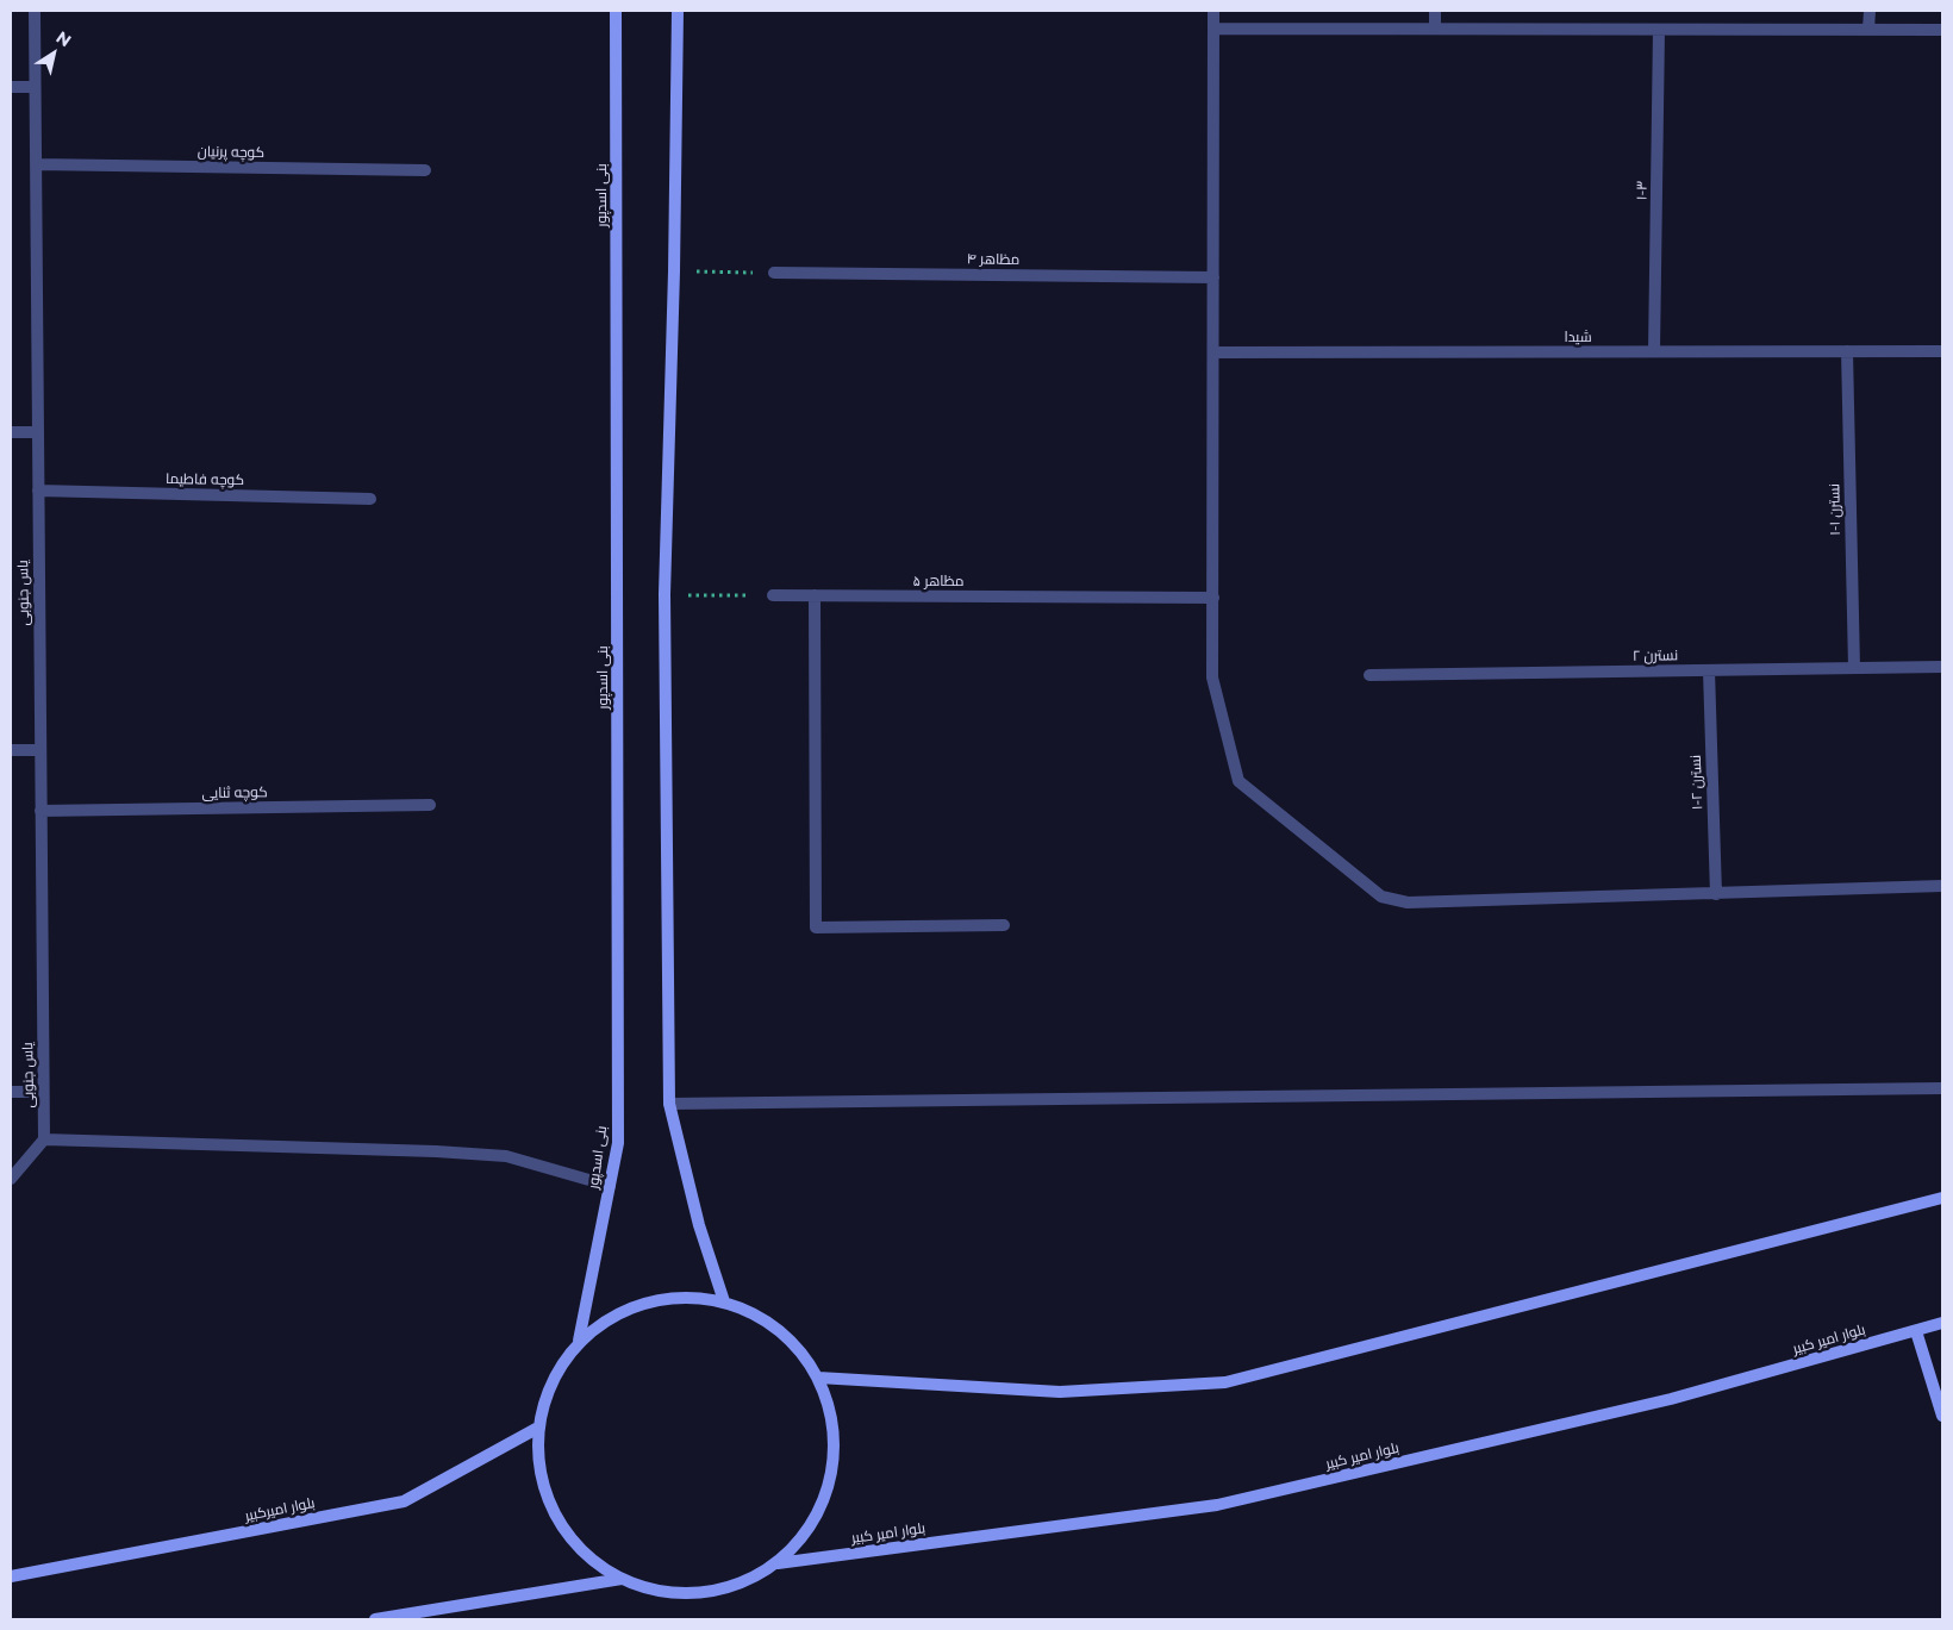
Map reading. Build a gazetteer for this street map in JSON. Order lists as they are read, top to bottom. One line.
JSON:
{"streets":{"main road":["بنی اسدپور","بلوار امیر کبیر","بلوار امیرکبیر"],"street":["کوچه پرنیان","۱-۳","مظاهر ۴","شیدا","کوچه فاطیما","نسترن ۱-۱","مظاهر ۵","یاس جنوبی","نسترن ۲","نسترن ۲-۱","کوچه ثنایی"]},"crossings":[["کوچه پرنیان","یاس جنوبی"],["۱-۳","شیدا"],["شیدا","نسترن ۱-۱"],["کوچه فاطیما","یاس جنوبی"],["نسترن ۱-۱","نسترن ۲"],["یاس جنوبی","کوچه ثنایی"],["نسترن ۲","نسترن ۲-۱"]],"north":"top right"}
